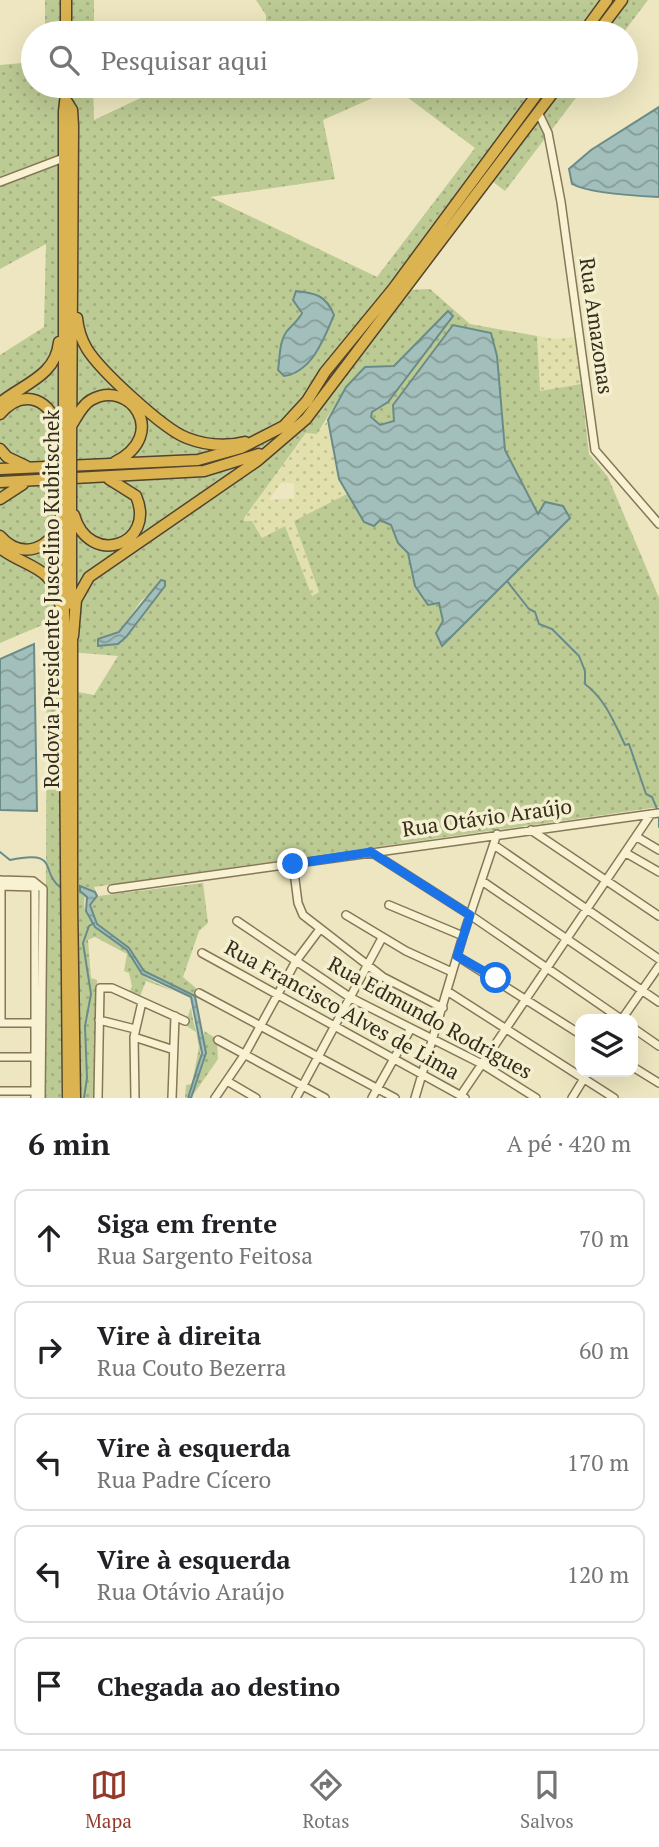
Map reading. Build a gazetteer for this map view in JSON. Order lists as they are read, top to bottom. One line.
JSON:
{"streets":{"highway":["Rodovia Presidente Juscelino Kubitschek"],"street":["Rua Amazonas","Rua Otávio Araújo","Rua Francisco Alves de Lima","Rua Edmundo Rodrigues"]},"page":{"search":"Pesquisar aqui","heading":["6 min","A pé · 420 m"],"list":[["Siga em frente","Rua Sargento Feitosa","70 m"],["Vire à direita","Rua Couto Bezerra","60 m"],["Vire à esquerda","Rua Padre Cícero","170 m"],["Vire à esquerda","Rua Otávio Araújo","120 m"],"Chegada ao destino"],"nav":["Mapa","Rotas","Salvos"]}}
